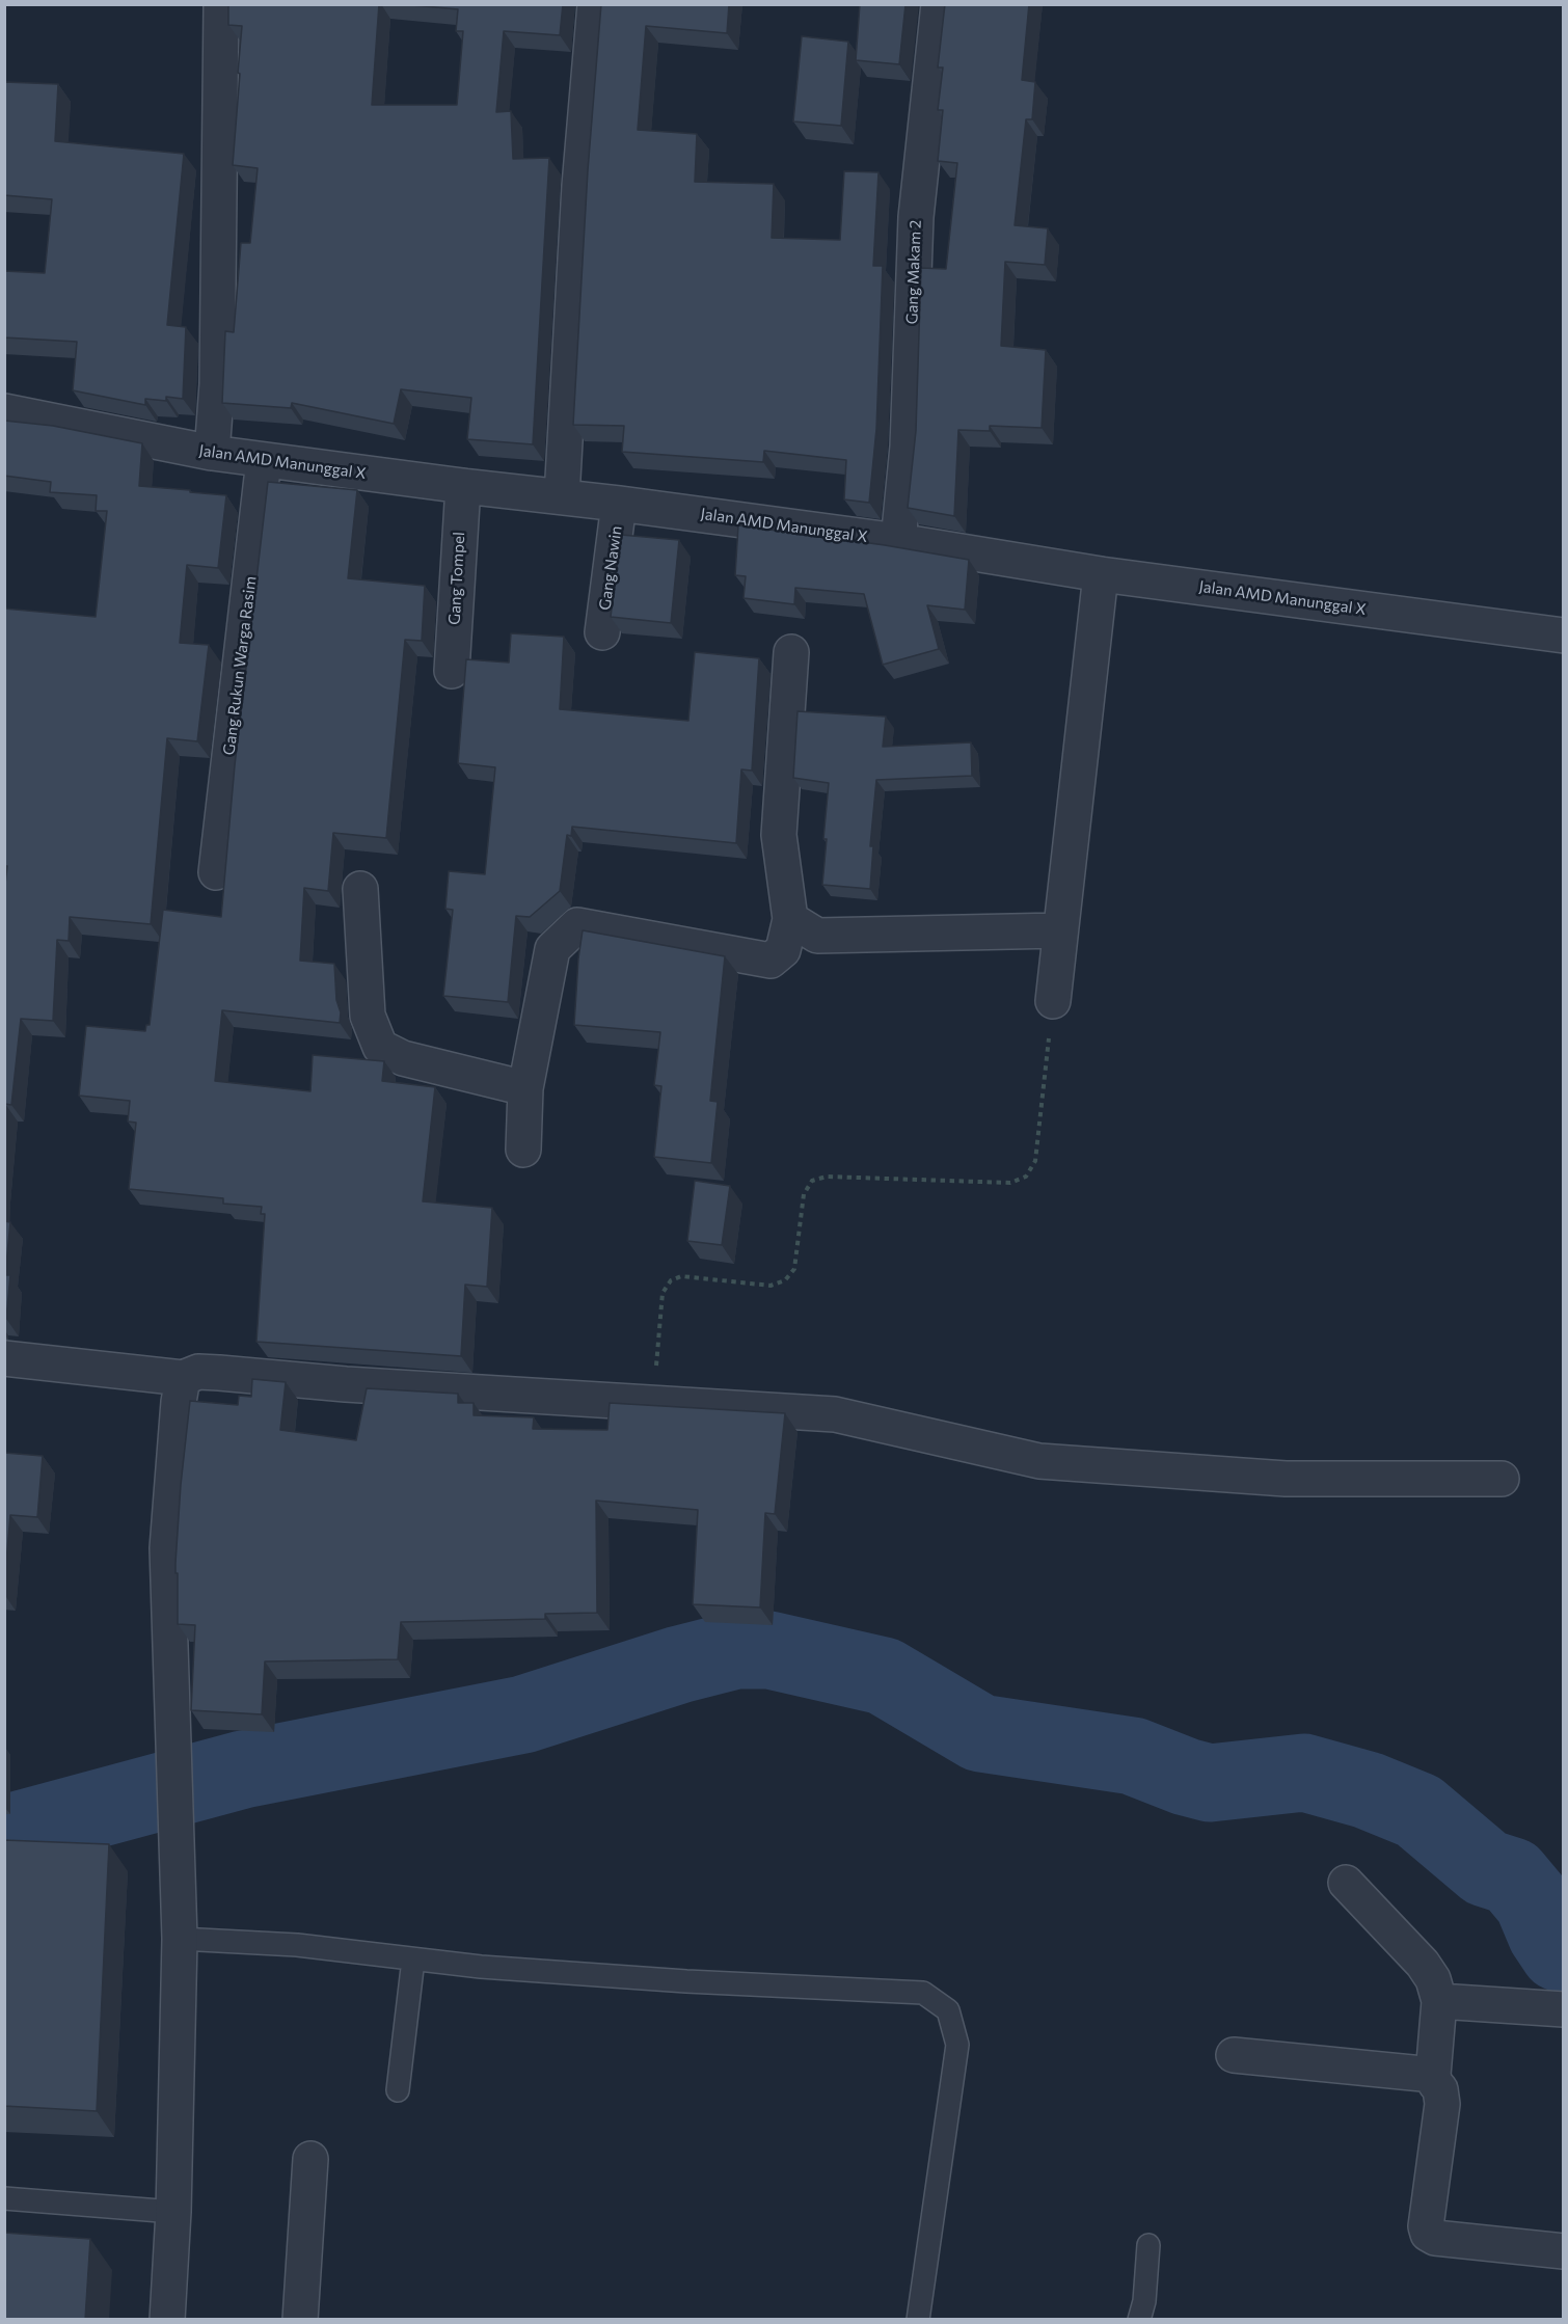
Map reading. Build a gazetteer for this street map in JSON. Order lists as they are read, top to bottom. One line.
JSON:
{"streets":{"street":["Gang Makam 2","Jalan AMD Manunggal X","Gang Nawin","Gang Tompel","Gang Rukun Warga Rasim"]},"crossings":[["Gang Makam 2","Jalan AMD Manunggal X"],["Jalan AMD Manunggal X","Gang Nawin"],["Jalan AMD Manunggal X","Gang Tompel"],["Jalan AMD Manunggal X","Gang Rukun Warga Rasim"]]}
